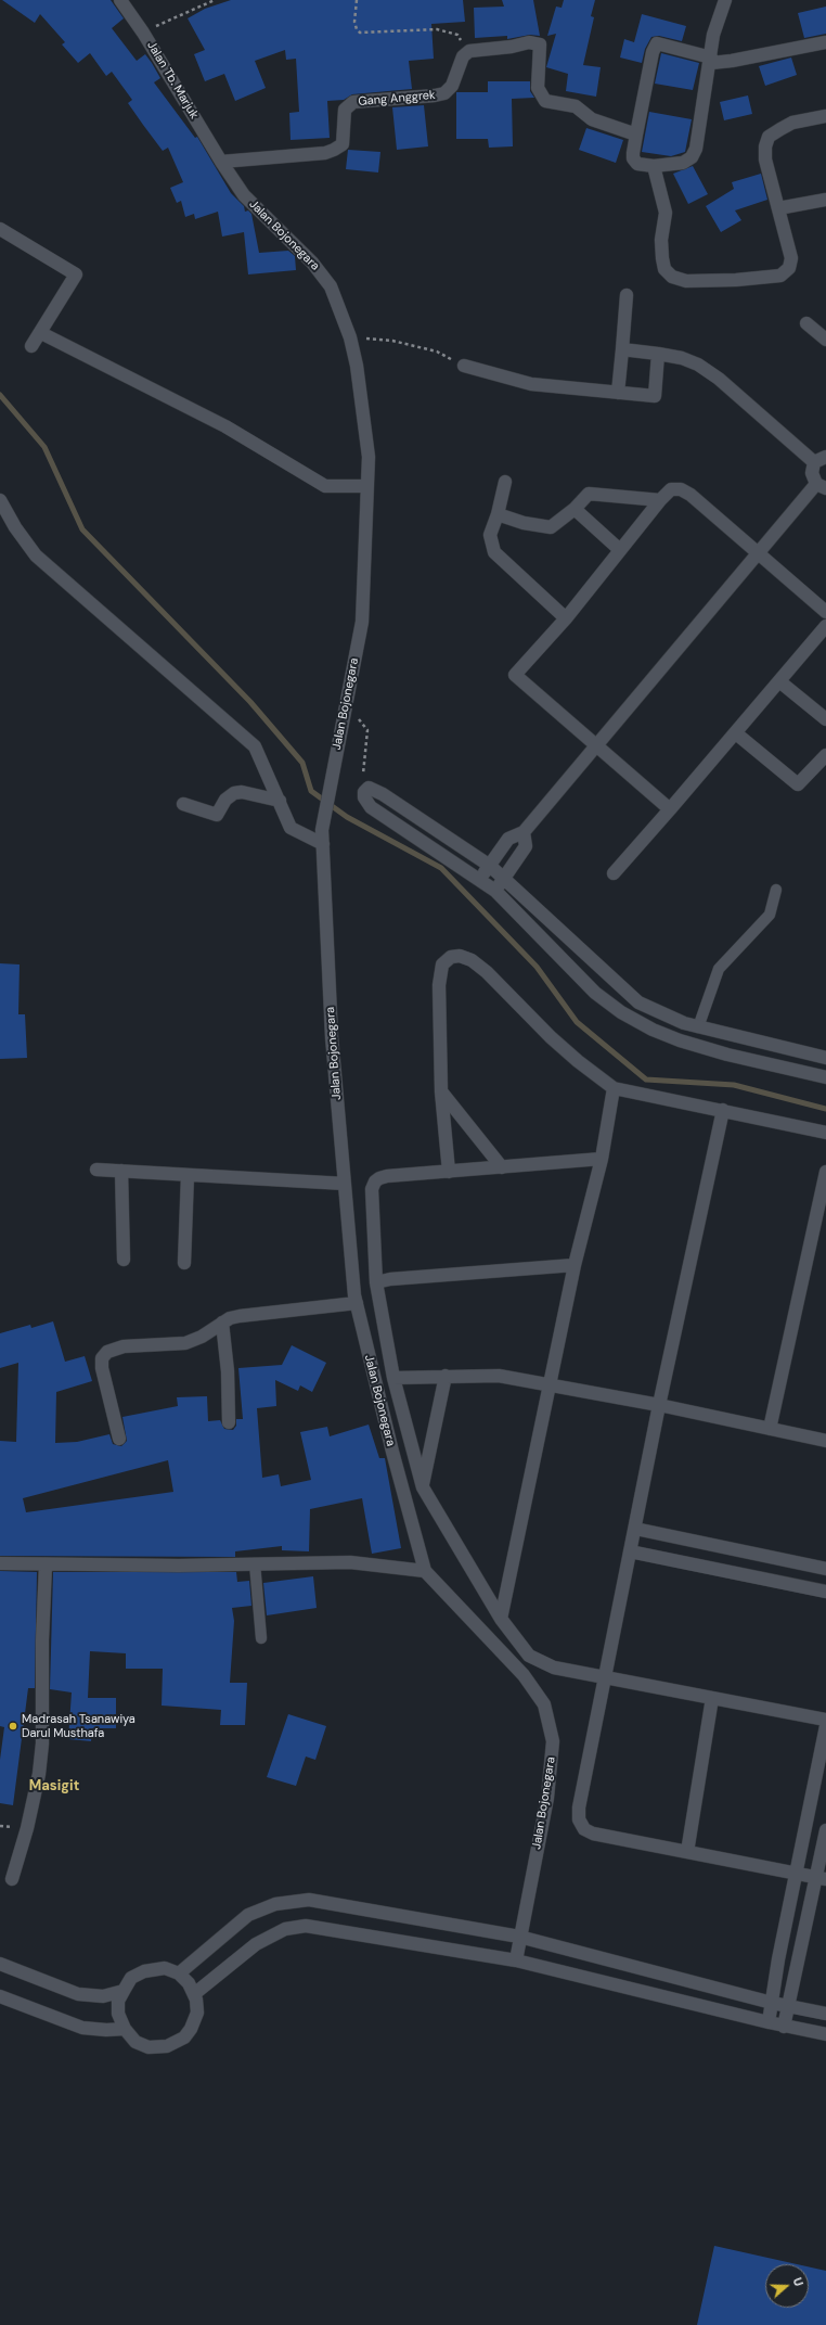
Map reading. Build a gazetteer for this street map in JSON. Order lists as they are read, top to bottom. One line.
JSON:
{"streets":{"street":["Jalan Tb. Marjuk","Gang Anggrek","Jalan Bojonegara"]},"crossings":[["Jalan Tb. Marjuk","Gang Anggrek"],["Jalan Tb. Marjuk","Jalan Bojonegara"],["Gang Anggrek","Jalan Bojonegara"]],"districts":["Masigit"],"places":["Madrasah Tsanawiya Darul Musthafa"],"north":"right"}
